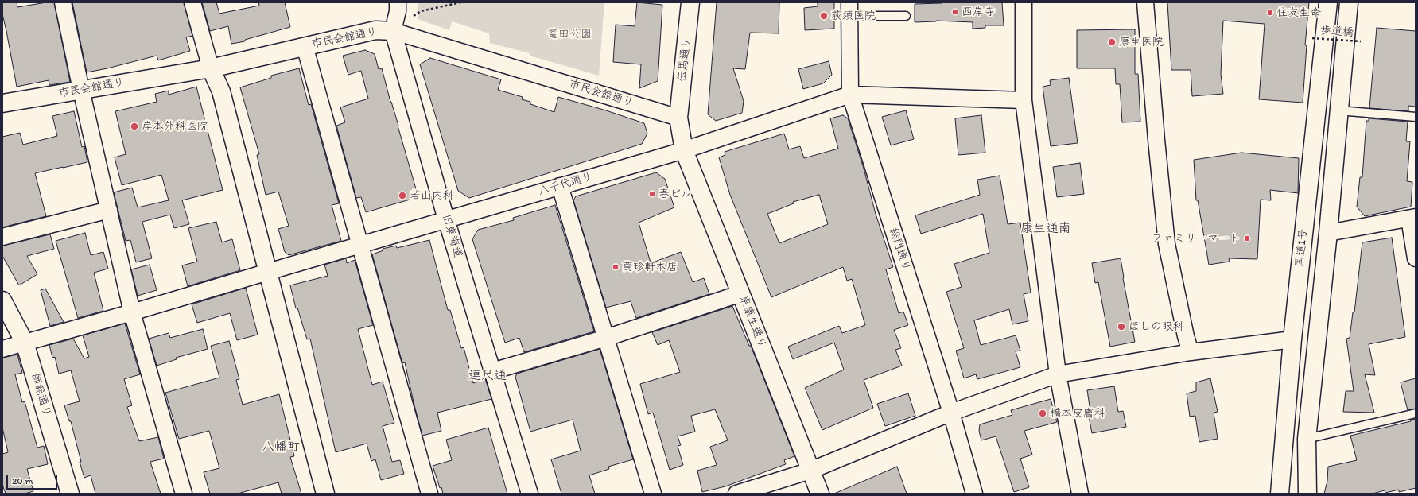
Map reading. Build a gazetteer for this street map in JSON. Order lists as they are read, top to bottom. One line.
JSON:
{"streets":{"main road":["市民会館通り","伝馬通り","国道1号","東康生通り","師範通り"],"street":["八千代通り","旧東海道","総門通り"],"path":["歩道橋"]},"crossings":[["市民会館通り","伝馬通り"],["市民会館通り","旧東海道"],["伝馬通り","八千代通り"],["伝馬通り","東康生通り"],["八千代通り","旧東海道"],["八千代通り","総門通り"],["八千代通り","東康生通り"],["八千代通り","師範通り"]],"districts":["康生通南","連尺通","八幡町"],"parks":["篭田公園"],"places":["西岸寺","住友生命","荻須医院","康生医院","岸本外科医院","春ビル","若山内科","ファミリーマート","萬珍軒本店","ほしの眼科","橋本皮膚科"],"scale_bar":"20 m"}
